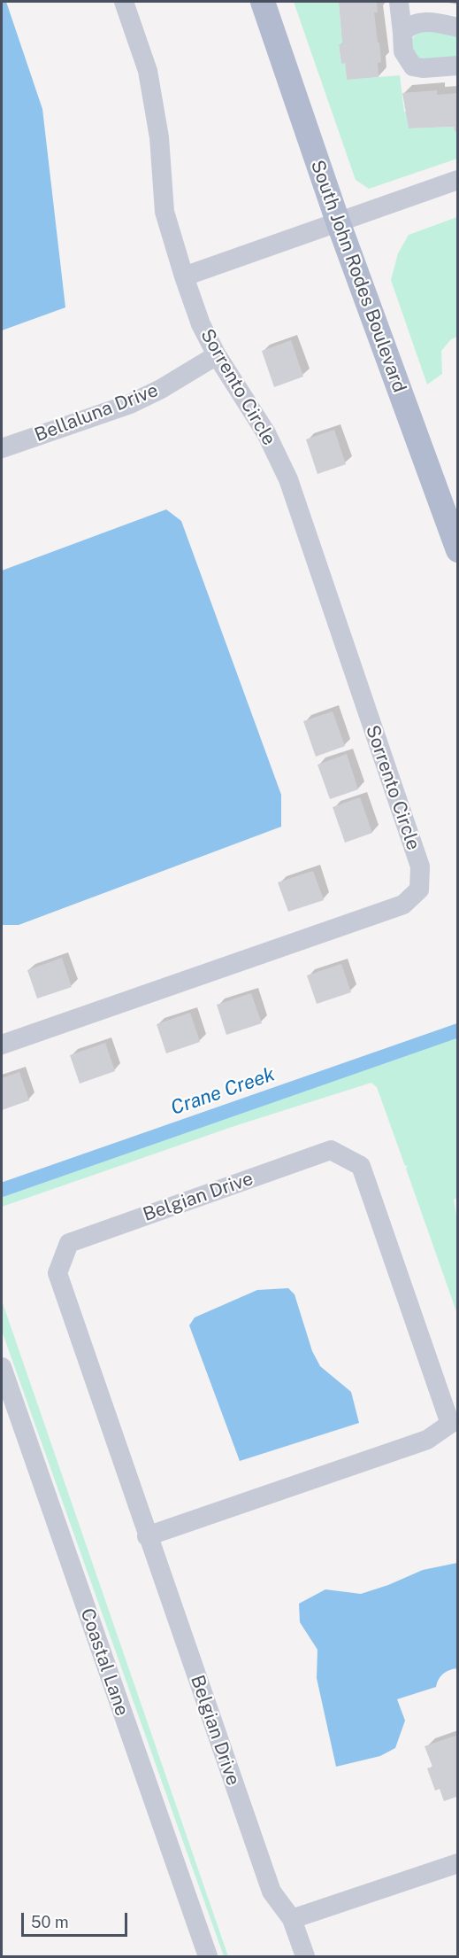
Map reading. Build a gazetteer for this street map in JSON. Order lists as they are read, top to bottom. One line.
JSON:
{"streets":{"main road":["South John Rodes Boulevard"],"street":["Sorrento Circle","Bellaluna Drive","Belgian Drive","Coastal Lane"]},"crossings":[["Sorrento Circle","Bellaluna Drive"]],"water":["Crane Creek"],"scale_bar":"50 m"}
